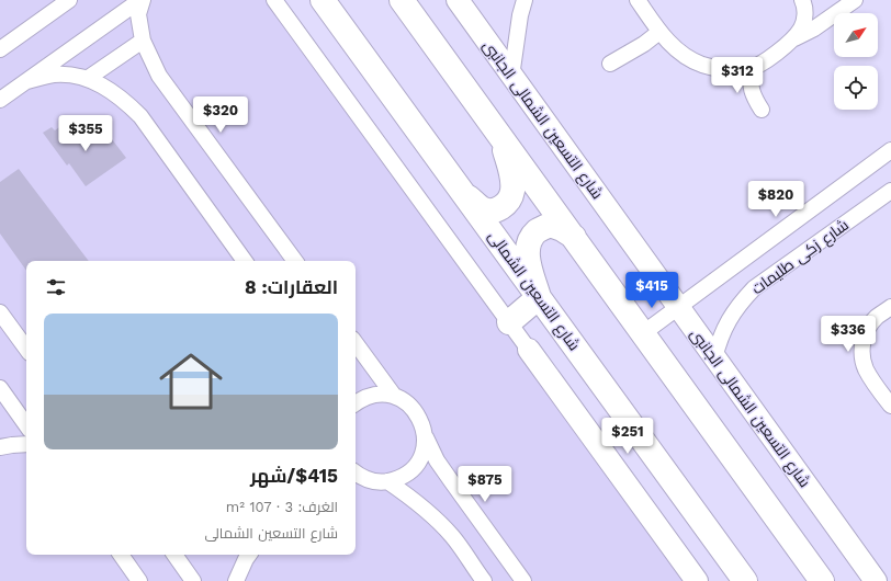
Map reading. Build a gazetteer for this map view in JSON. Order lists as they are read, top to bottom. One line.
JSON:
{"streets":{"main road":["شارع التسعين الشمالى الجانبى","شارع التسعين الشمالى"],"street":["شارع زكى طليمات"]},"crossings":[["شارع التسعين الشمالى الجانبى","شارع زكى طليمات"]],"north":"top right","page":{"price":["$312","$320","$355","$820","$415","$336","$251","$875"],"heading":"العقارات: 8","list":[{"name":"$415/شهر","note":"الغرف: 3 · 107 m² · شارع التسعين الشمالى"}]}}
